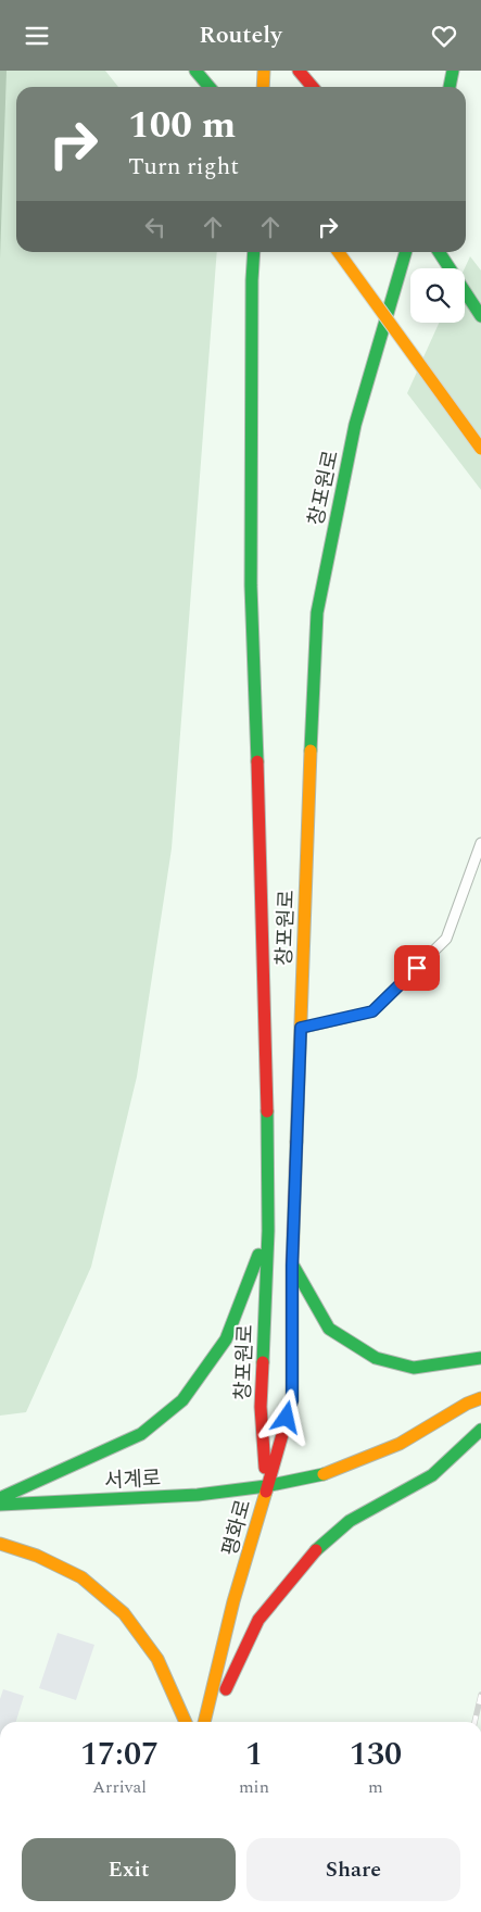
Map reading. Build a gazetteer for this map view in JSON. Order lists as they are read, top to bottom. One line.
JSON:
{"streets":{"main road":["창포원로","서계로","평화로"]},"crossings":[["창포원로","서계로"],["창포원로","평화로"],["서계로","평화로"]],"page":{"header":"Routely","turn":["100 m","Turn right"],"eta":["17:07","Arrival","1","min","130","m"],"buttons":["Exit","Share"]}}
